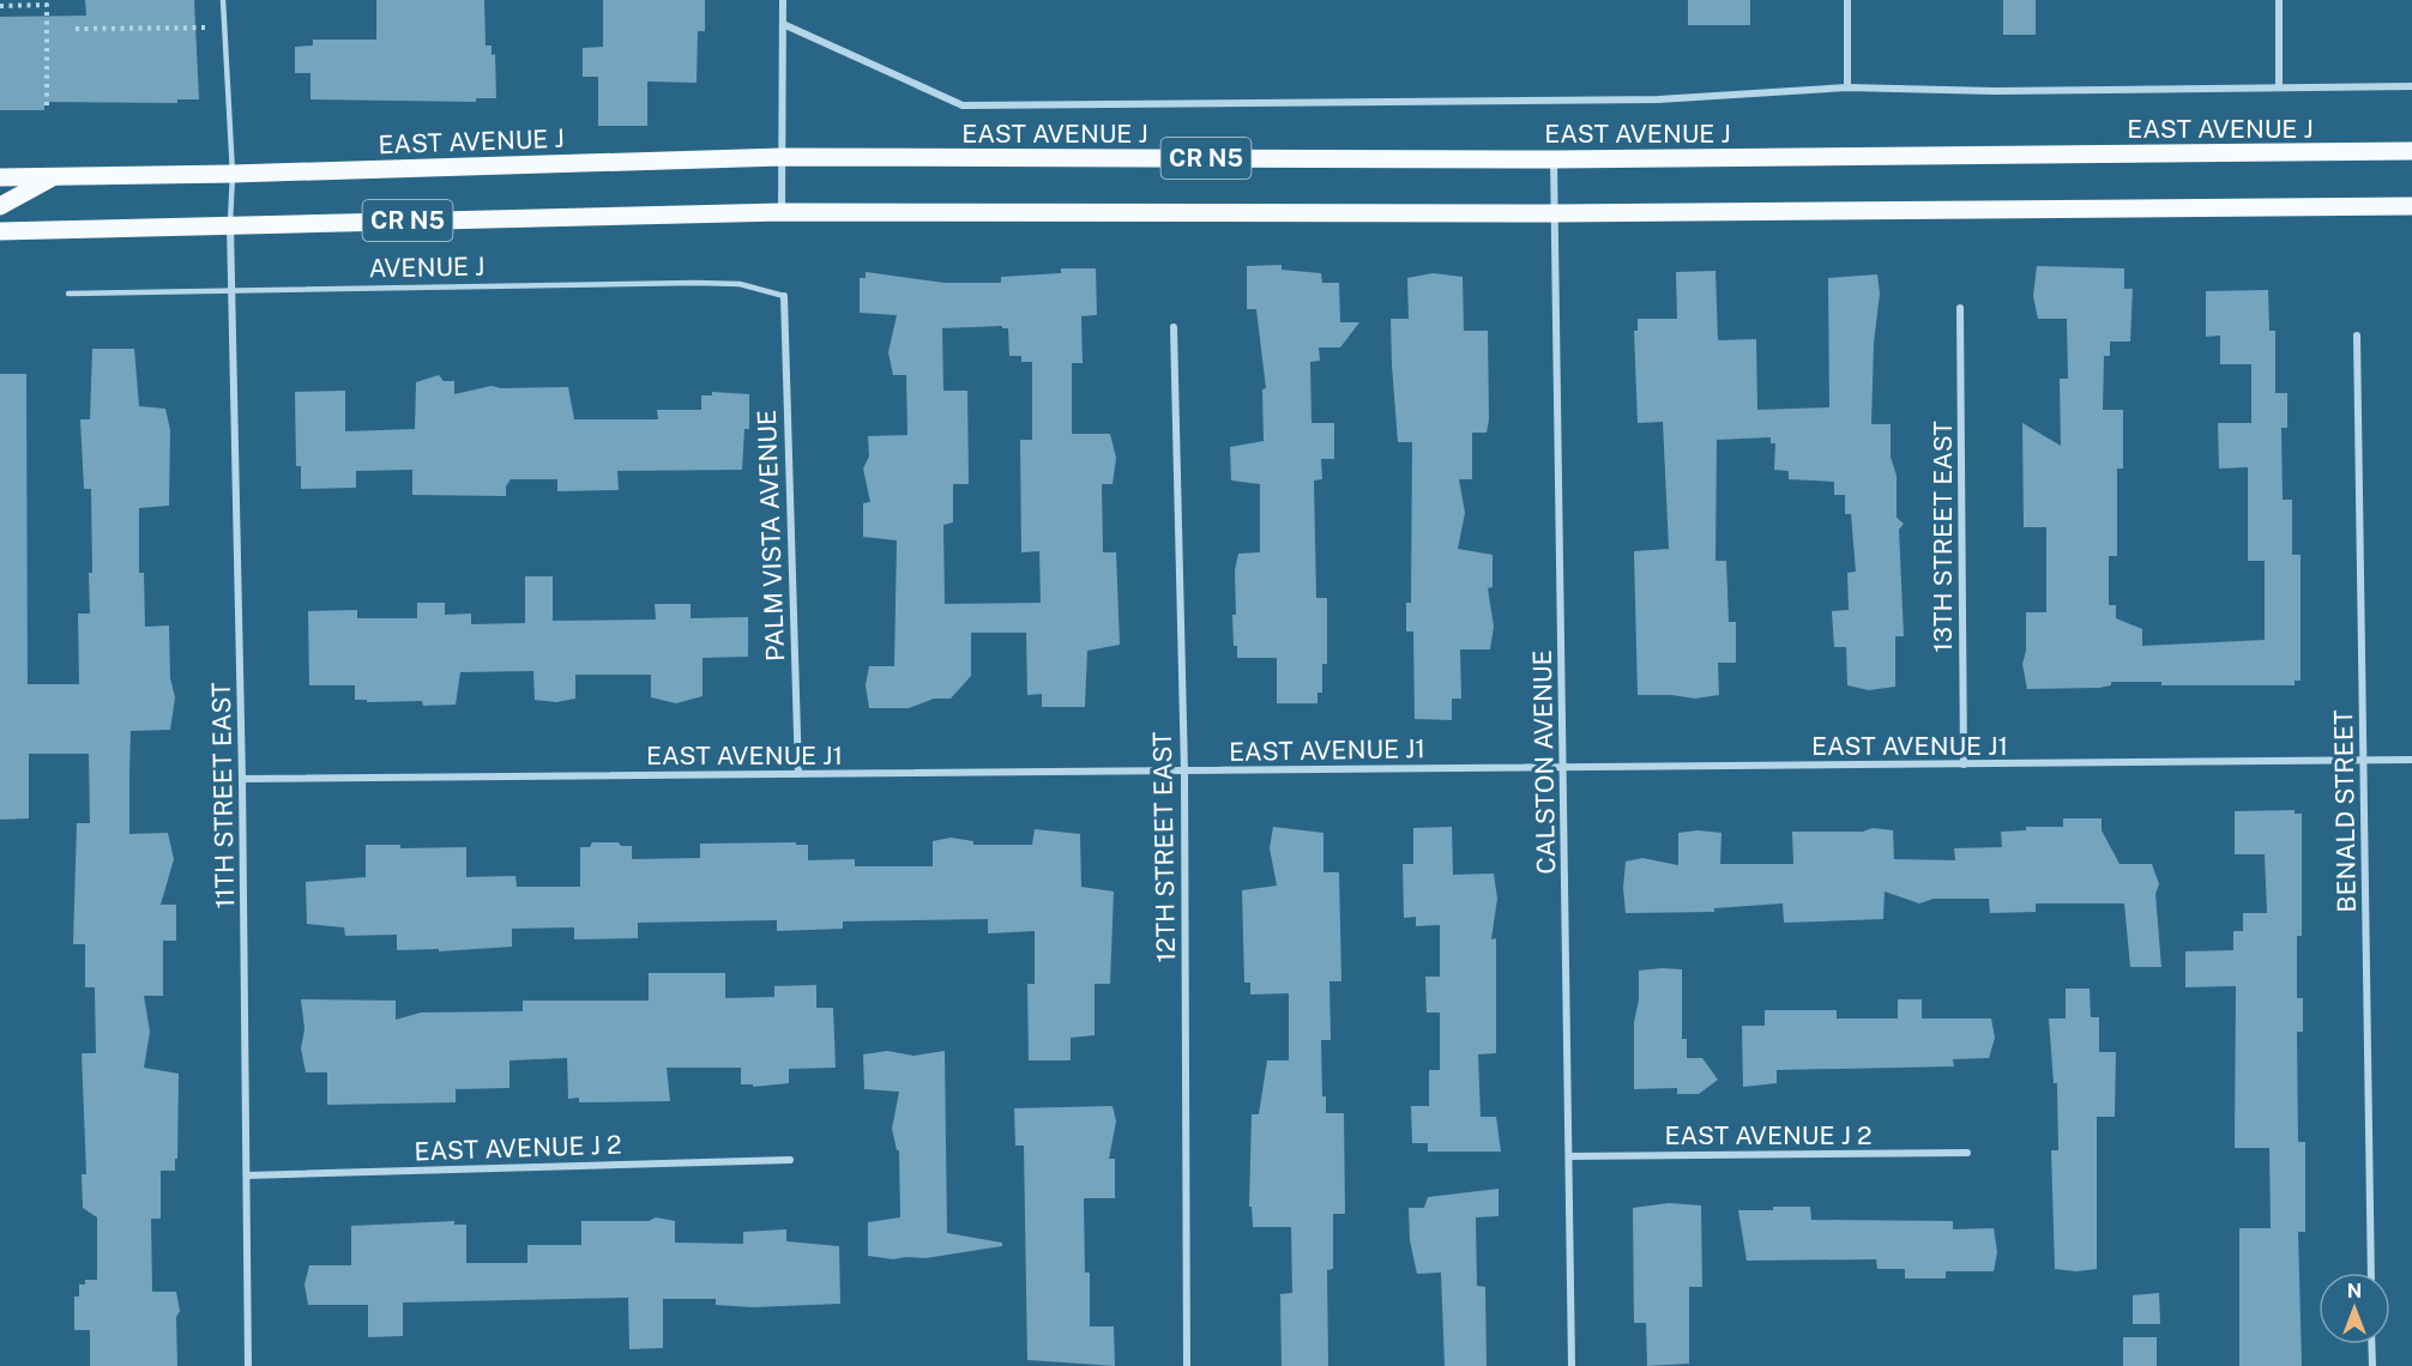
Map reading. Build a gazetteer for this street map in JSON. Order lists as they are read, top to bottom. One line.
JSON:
{"streets":{"main road":["EAST AVENUE J","CR N5"],"street":["PALM VISTA AVENUE","13TH STREET EAST","EAST AVENUE J1","CALSTON AVENUE","11TH STREET EAST","BENALD STREET","12TH STREET EAST","EAST AVENUE J 2"],"lane":["AVENUE J"]},"crossings":[["EAST AVENUE J","CALSTON AVENUE"],["CR N5","CALSTON AVENUE"],["CR N5","11TH STREET EAST"],["AVENUE J","PALM VISTA AVENUE"],["AVENUE J","11TH STREET EAST"],["PALM VISTA AVENUE","EAST AVENUE J1"],["13TH STREET EAST","EAST AVENUE J1"],["EAST AVENUE J1","CALSTON AVENUE"],["EAST AVENUE J1","11TH STREET EAST"],["EAST AVENUE J1","BENALD STREET"],["EAST AVENUE J1","12TH STREET EAST"],["CALSTON AVENUE","EAST AVENUE J 2"],["11TH STREET EAST","EAST AVENUE J 2"]],"north":"top"}
